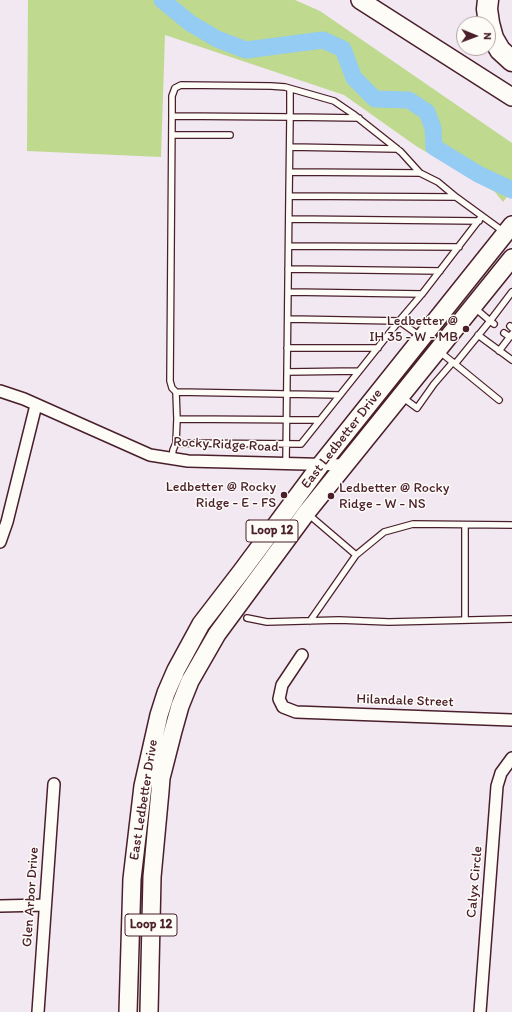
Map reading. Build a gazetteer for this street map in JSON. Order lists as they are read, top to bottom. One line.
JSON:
{"streets":{"main road":["East Ledbetter Drive","Loop 12"],"street":["Rocky Ridge Road","Hilandale Street","Calyx Circle","Glen Arbor Drive"]},"crossings":[["East Ledbetter Drive","Rocky Ridge Road"]],"places":["Ledbetter @ IH 35 - W - MB","Ledbetter @ Rocky Ridge - E - FS","Ledbetter @ Rocky Ridge - W - NS"],"north":"right"}
